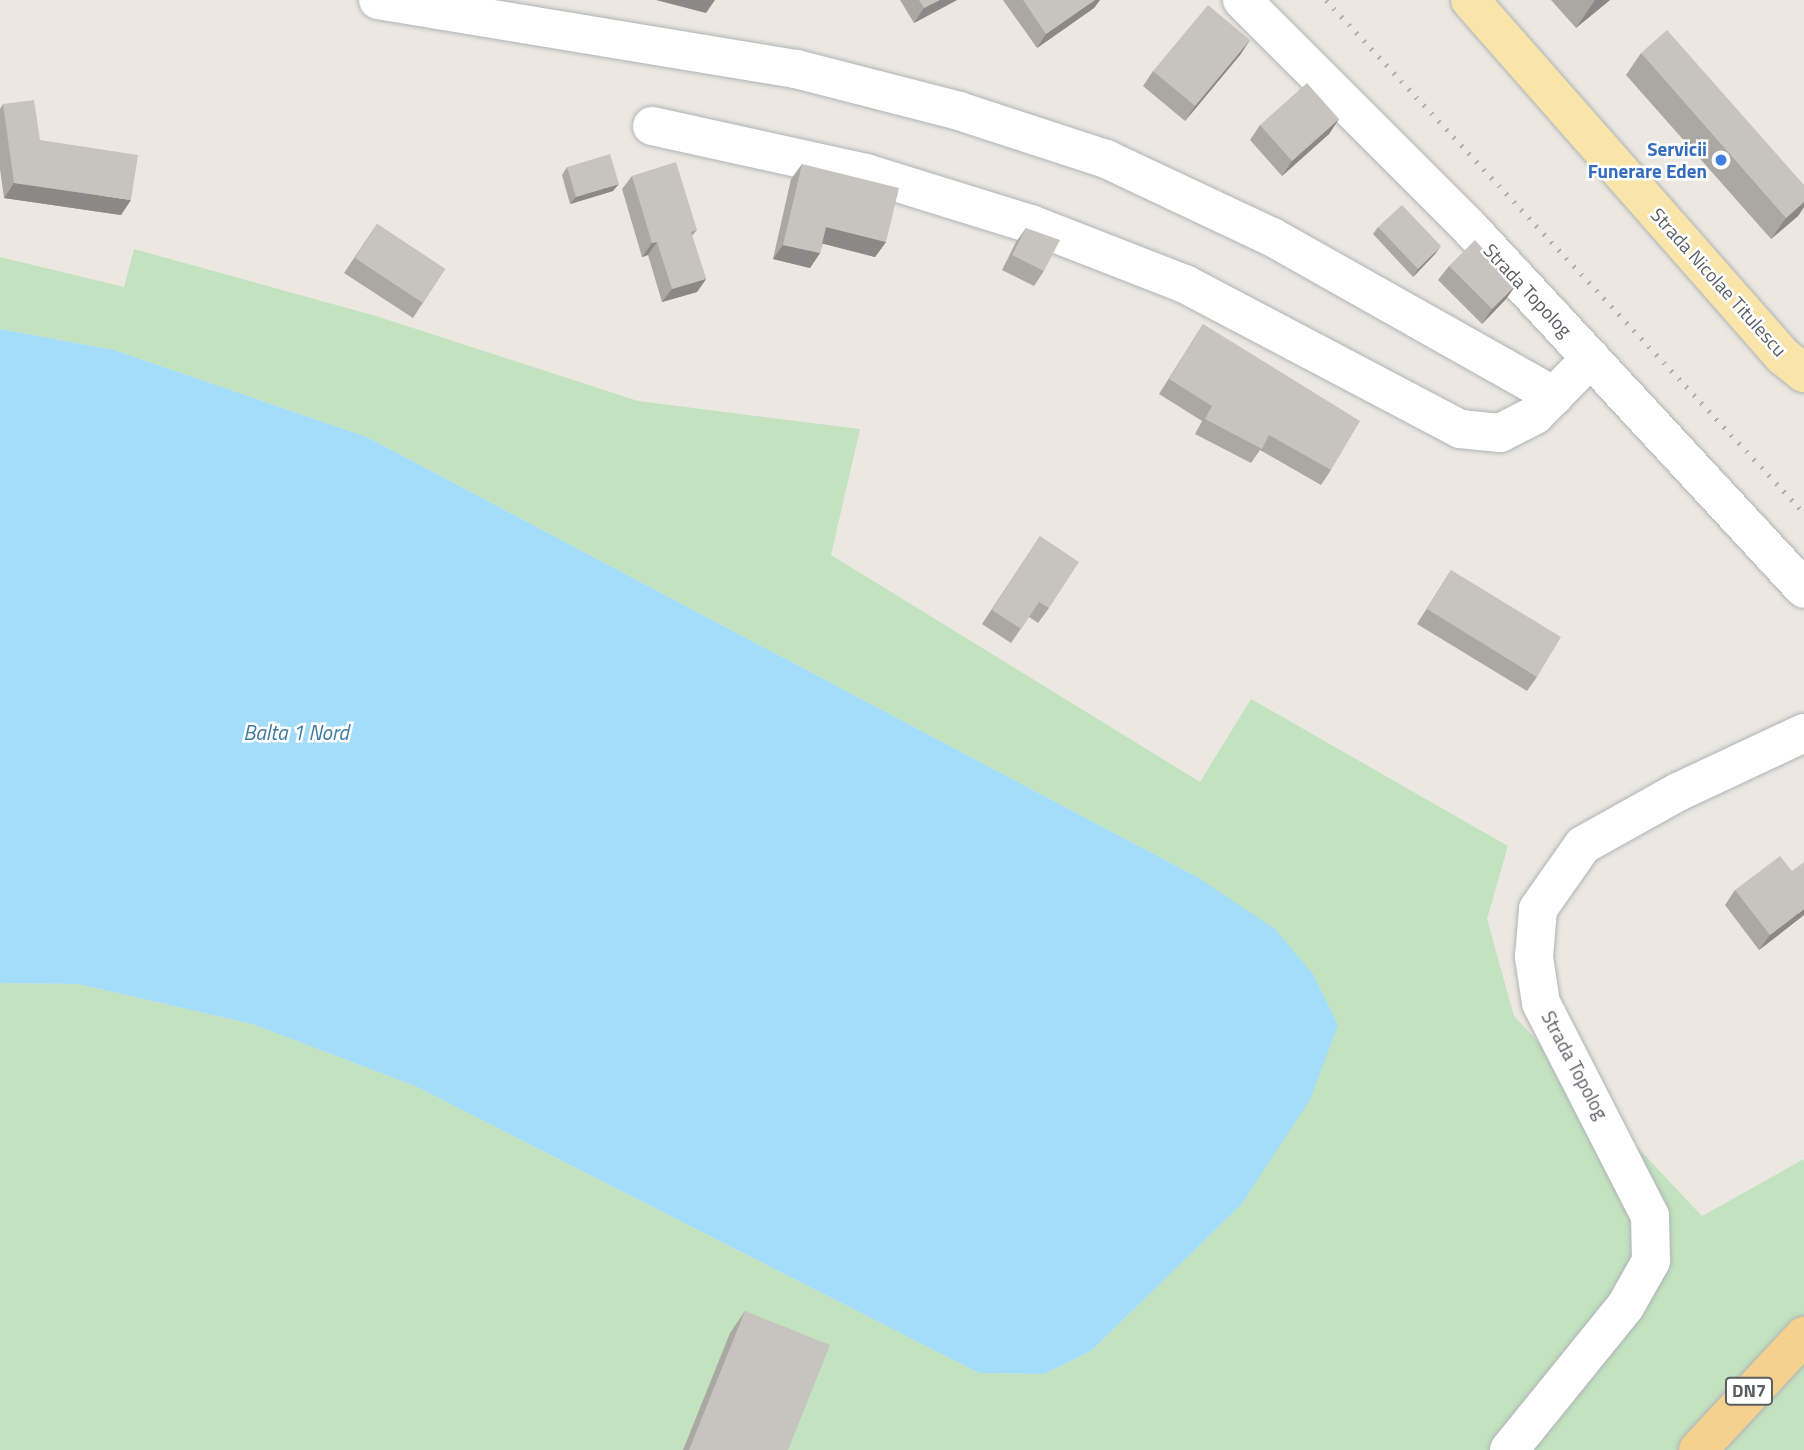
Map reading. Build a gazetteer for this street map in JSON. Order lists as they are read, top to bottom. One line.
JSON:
{"streets":{"highway":["DN7"],"main road":["Strada Nicolae Titulescu"],"street":["Strada Topolog"]},"water":["Balta 1 Nord"],"places":["Servicii Funerare Eden"]}
